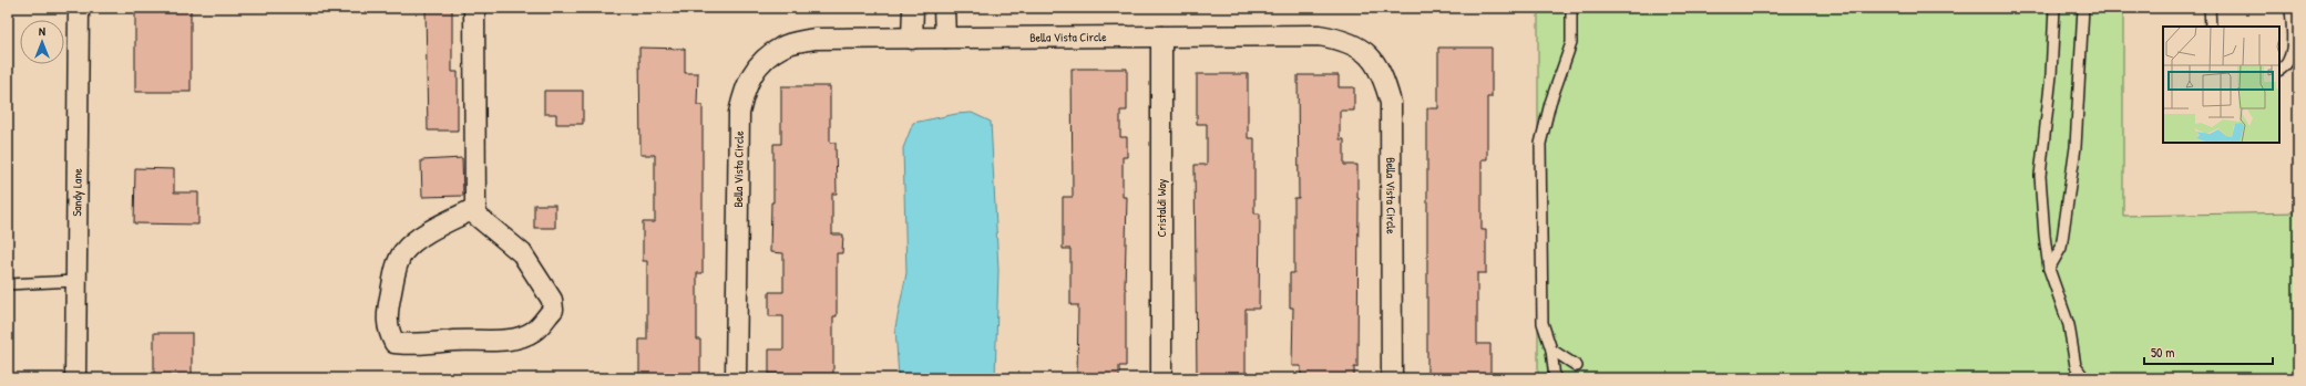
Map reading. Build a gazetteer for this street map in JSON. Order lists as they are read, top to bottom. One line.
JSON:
{"streets":{"street":["Bella Vista Circle","Sandy Lane","Cristaldi Way"]},"crossings":[["Bella Vista Circle","Cristaldi Way"]],"scale_bar":"50 m","north":"top"}
